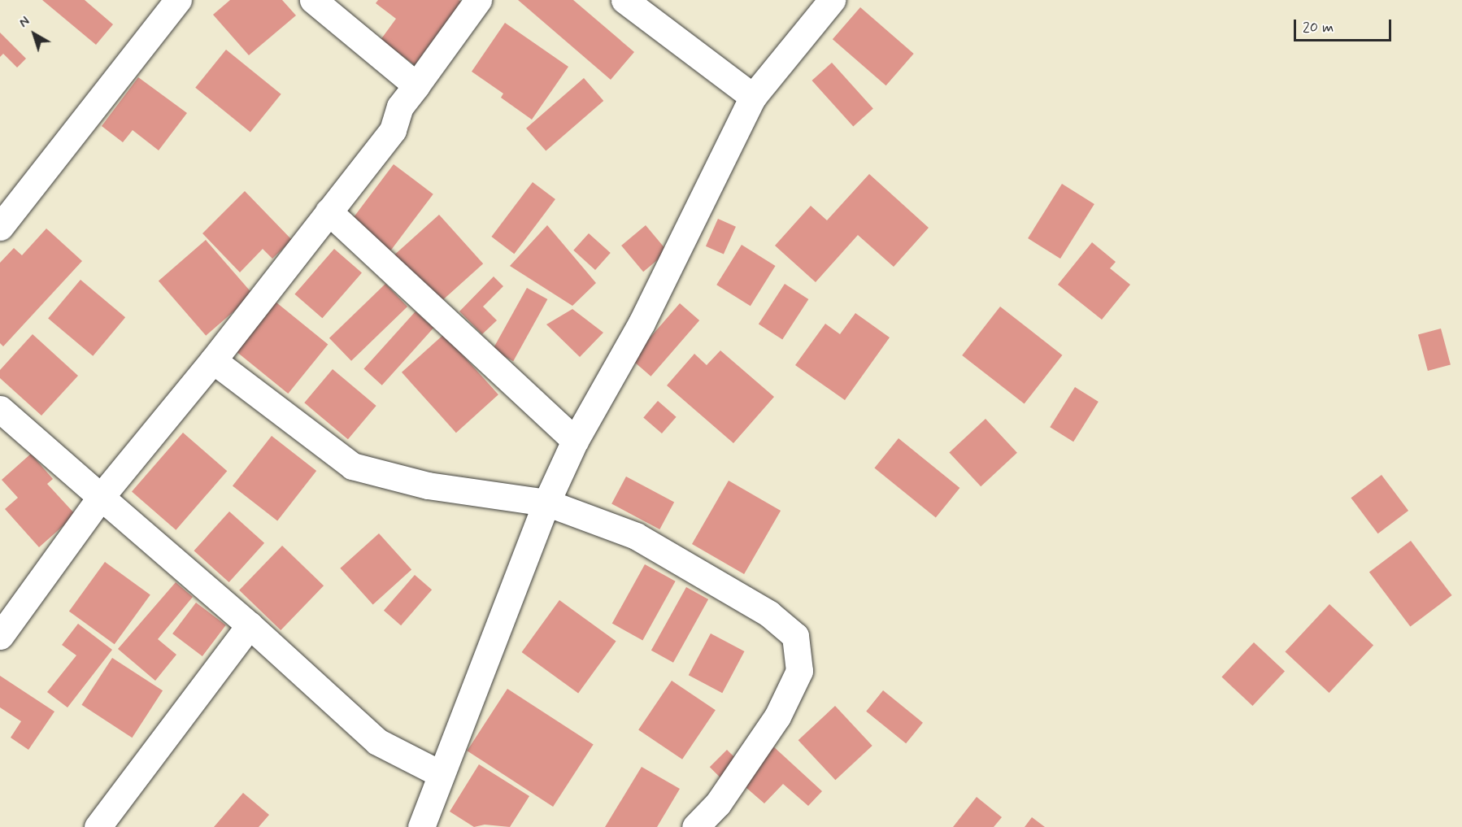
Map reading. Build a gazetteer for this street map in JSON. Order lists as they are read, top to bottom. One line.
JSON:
{"scale_bar":"20 m","north":"top left"}
